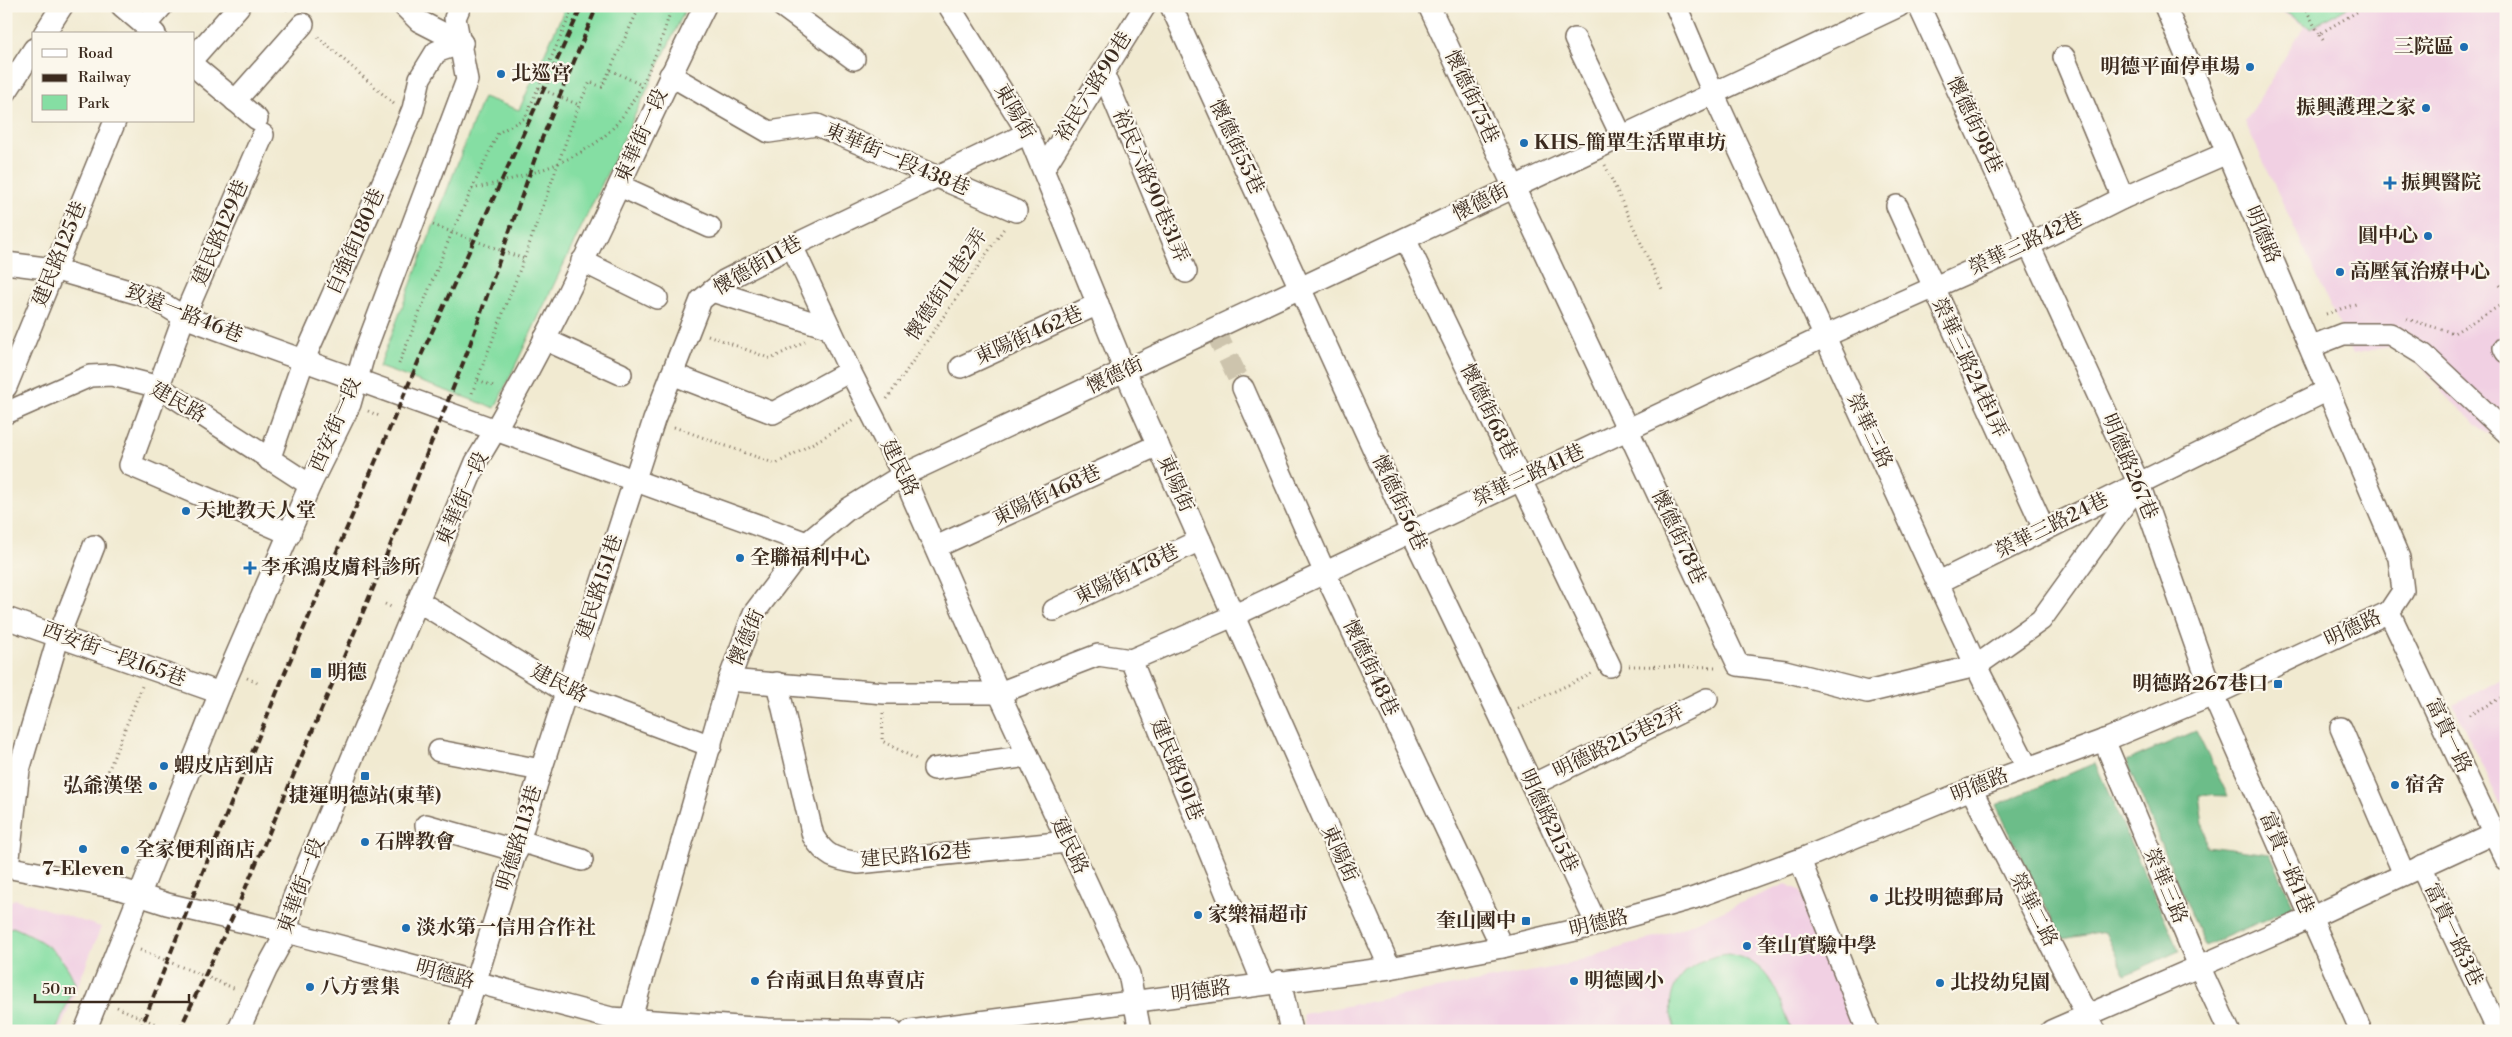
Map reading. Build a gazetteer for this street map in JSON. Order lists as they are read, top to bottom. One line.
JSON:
{"streets":{"street":["裕民六路90巷","懷德街75巷","東陽街","懷德街98巷","東華街一段","懷德街55巷","東華街一段438巷","裕民六路90巷31弄","懷德街","建民路129巷","明德路","自強街180巷","榮華三路42巷","建民路125巷","懷德街11巷","致遠一路46巷","東陽街462巷","榮華三路24巷1弄","建民路","懷德街68巷","西安街一段","榮華三路","明德路267巷","榮華三路41巷","東陽街468巷","懷德街56巷","榮華三路24巷","懷德街78巷","東陽街478巷","建民路151巷","西安街一段165巷","懷德街48巷","富貴一路","明德路215巷2弄","建民路191巷","明德路215巷","明德路113巷","建民路162巷","富貴一路1巷","榮華二路","富貴一路3巷"],"path":["懷德街11巷2弄"]},"crossings":[["裕民六路90巷","東陽街"],["裕民六路90巷","裕民六路90巷31弄"],["懷德街75巷","懷德街"],["懷德街75巷","懷德街78巷"],["東陽街","懷德街"],["東陽街","明德路"],["東陽街","懷德街11巷"],["東陽街","東陽街462巷"],["東陽街","榮華三路41巷"],["東陽街","東陽街468巷"],["東陽街","東陽街478巷"],["懷德街98巷","榮華三路42巷"],["懷德街98巷","明德路267巷"],["東華街一段","東華街一段438巷"],["東華街一段","明德路"],["東華街一段","致遠一路46巷"],["東華街一段","建民路"],["懷德街55巷","懷德街"],["懷德街55巷","懷德街56巷"],["東華街一段438巷","懷德街11巷"],["東華街一段438巷","懷德街11巷2弄"],["懷德街","明德路"],["懷德街","致遠一路46巷"],["懷德街","建民路"],["懷德街","懷德街68巷"],["懷德街","榮華三路"],["懷德街","懷德街56巷"],["懷德街","懷德街78巷"],["建民路129巷","致遠一路46巷"],["建民路129巷","建民路"],["建民路129巷","西安街一段"],["明德路","榮華三路42巷"],["明德路","建民路"],["明德路","西安街一段"],["明德路","榮華三路"],["明德路","明德路267巷"],["明德路","榮華三路24巷"],["明德路","懷德街48巷"],["明德路","富貴一路"],["明德路","建民路191巷"],["明德路","明德路215巷"],["明德路","明德路113巷"],["明德路","富貴一路1巷"],["明德路","榮華二路"],["自強街180巷","致遠一路46巷"],["自強街180巷","建民路"],["自強街180巷","西安街一段"],["榮華三路42巷","榮華三路24巷1弄"],["榮華三路42巷","榮華三路"],["榮華三路42巷","明德路267巷"],["榮華三路42巷","榮華三路41巷"],["建民路125巷","致遠一路46巷"],["懷德街11巷","致遠一路46巷"],["懷德街11巷","建民路"],["懷德街11巷","建民路151巷"],["懷德街11巷2弄","建民路"],["致遠一路46巷","西安街一段"],["致遠一路46巷","建民路151巷"],["榮華三路24巷1弄","榮華三路24巷"],["建民路","西安街一段"],["建民路","東陽街468巷"],["建民路","建民路151巷"],["建民路","明德路113巷"],["建民路","建民路162巷"],["懷德街68巷","榮華三路41巷"],["西安街一段","西安街一段165巷"],["榮華三路","榮華三路41巷"],["榮華三路","榮華三路24巷"],["榮華三路","懷德街78巷"],["明德路267巷","榮華三路24巷"],["明德路267巷","富貴一路1巷"],["榮華三路41巷","懷德街56巷"],["榮華三路41巷","懷德街78巷"],["榮華三路41巷","懷德街48巷"],["懷德街56巷","明德路215巷"],["建民路151巷","明德路113巷"],["明德路215巷2弄","明德路215巷"]],"places":{"other":["三院區","明德平面停車場","北巡宮","振興護理之家","KHS-簡單生活單車坊","圓中心","高壓氧治療中心","天地教天人堂","全聯福利中心","蝦皮店到店","宿舍","弘爺漢堡","石牌教會","7-Eleven","全家便利商店","北投明德郵局","家樂福超市","淡水第一信用合作社","奎山實驗中學","台南虱目魚專賣店","明德國小","北投幼兒園","八方雲集"],"health":["振興醫院","李承鴻皮膚科診所"],"transit":["明德","明德路267巷口","捷運明德站(東華)","奎山國中"]},"legend":["Road","Railway","Park"],"scale_bar":"50 m"}
